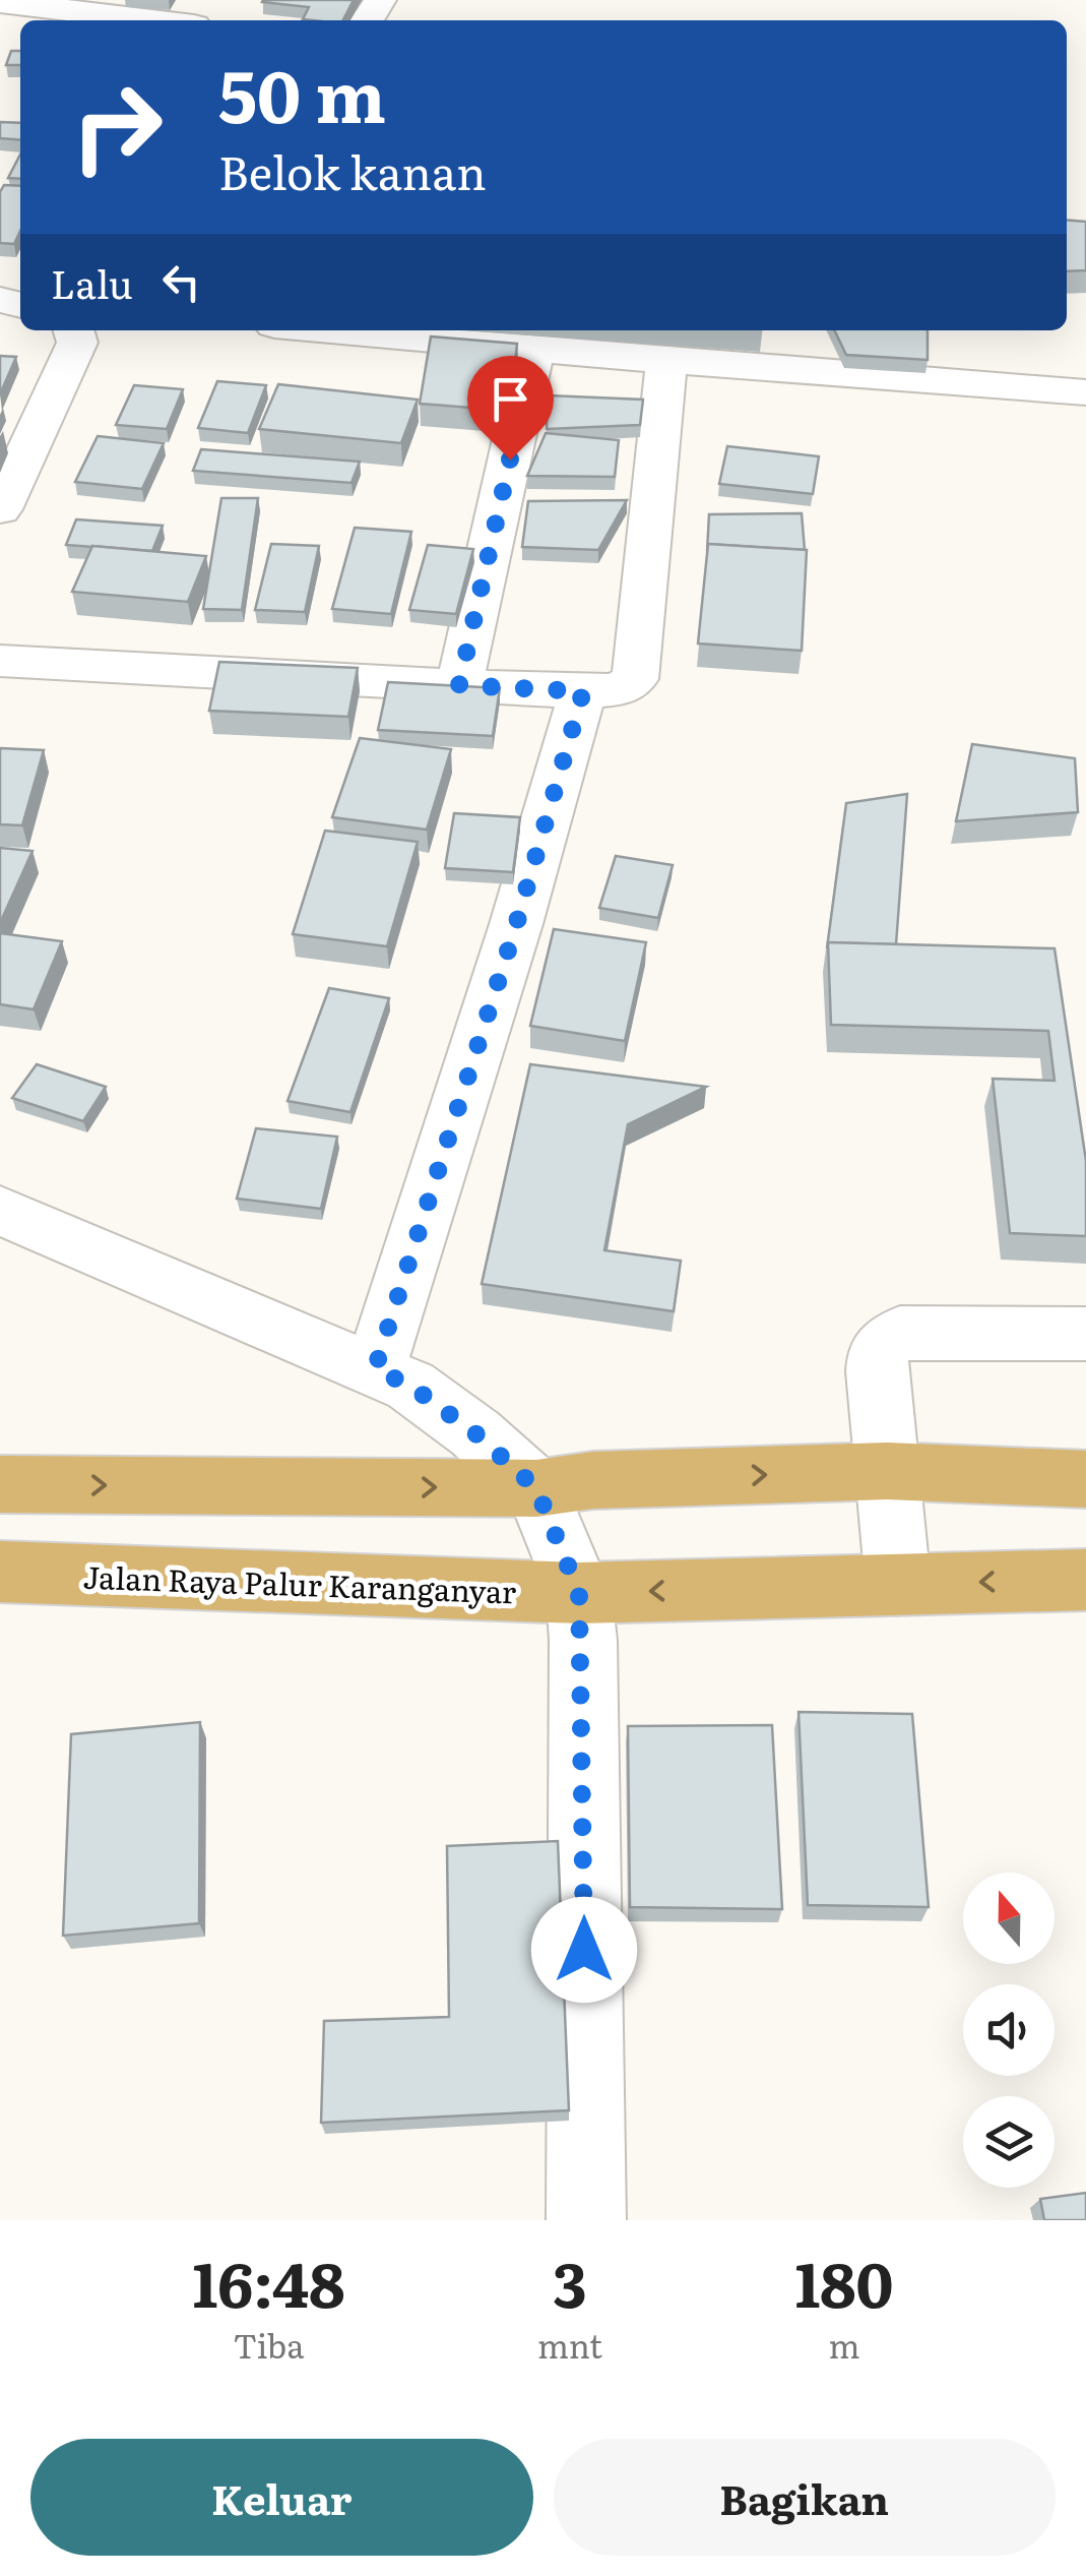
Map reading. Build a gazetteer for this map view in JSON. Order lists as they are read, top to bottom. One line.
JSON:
{"streets":{"main road":["Jalan Raya Palur Karanganyar"]},"north":"top","page":{"turn":["50 m","Belok kanan"],"then":"Lalu","eta":["16:48","Tiba","3","mnt","180","m"],"buttons":["Keluar","Bagikan"]}}
